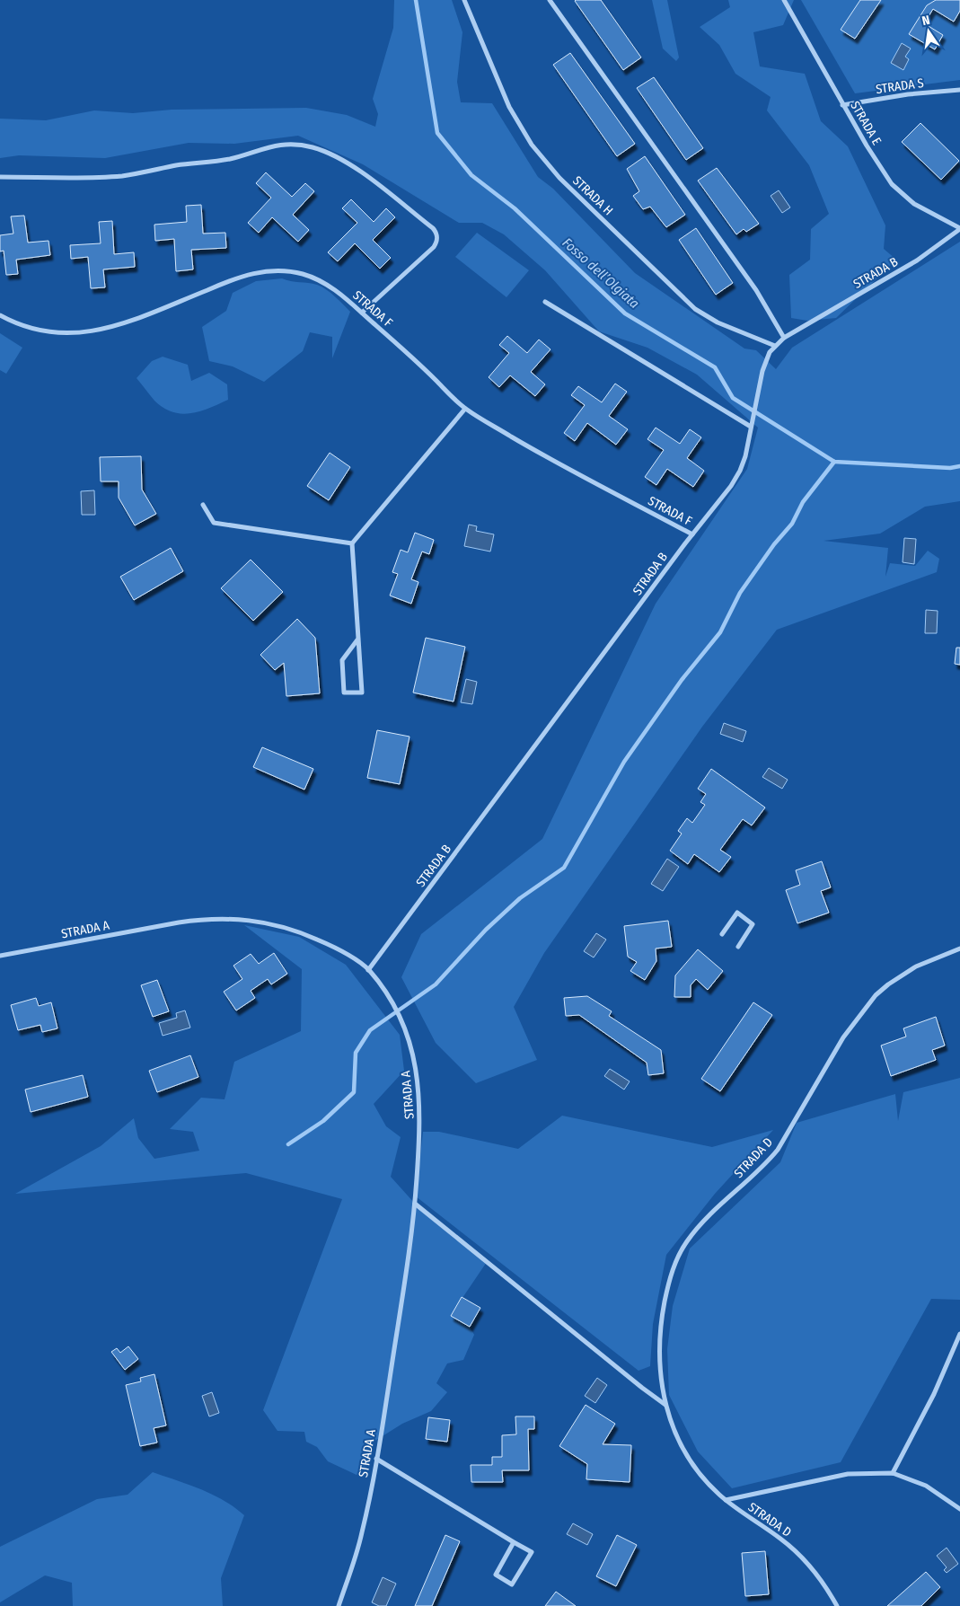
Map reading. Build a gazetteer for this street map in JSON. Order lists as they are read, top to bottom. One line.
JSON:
{"streets":{"street":["STRADA S","STRADA E","STRADA H","STRADA B","STRADA F","STRADA A","STRADA D"]},"crossings":[["STRADA S","STRADA E"],["STRADA E","STRADA B"],["STRADA H","STRADA B"],["STRADA B","STRADA F"],["STRADA B","STRADA A"]],"water":["Fosso dell’Olgiata"],"north":"top"}
